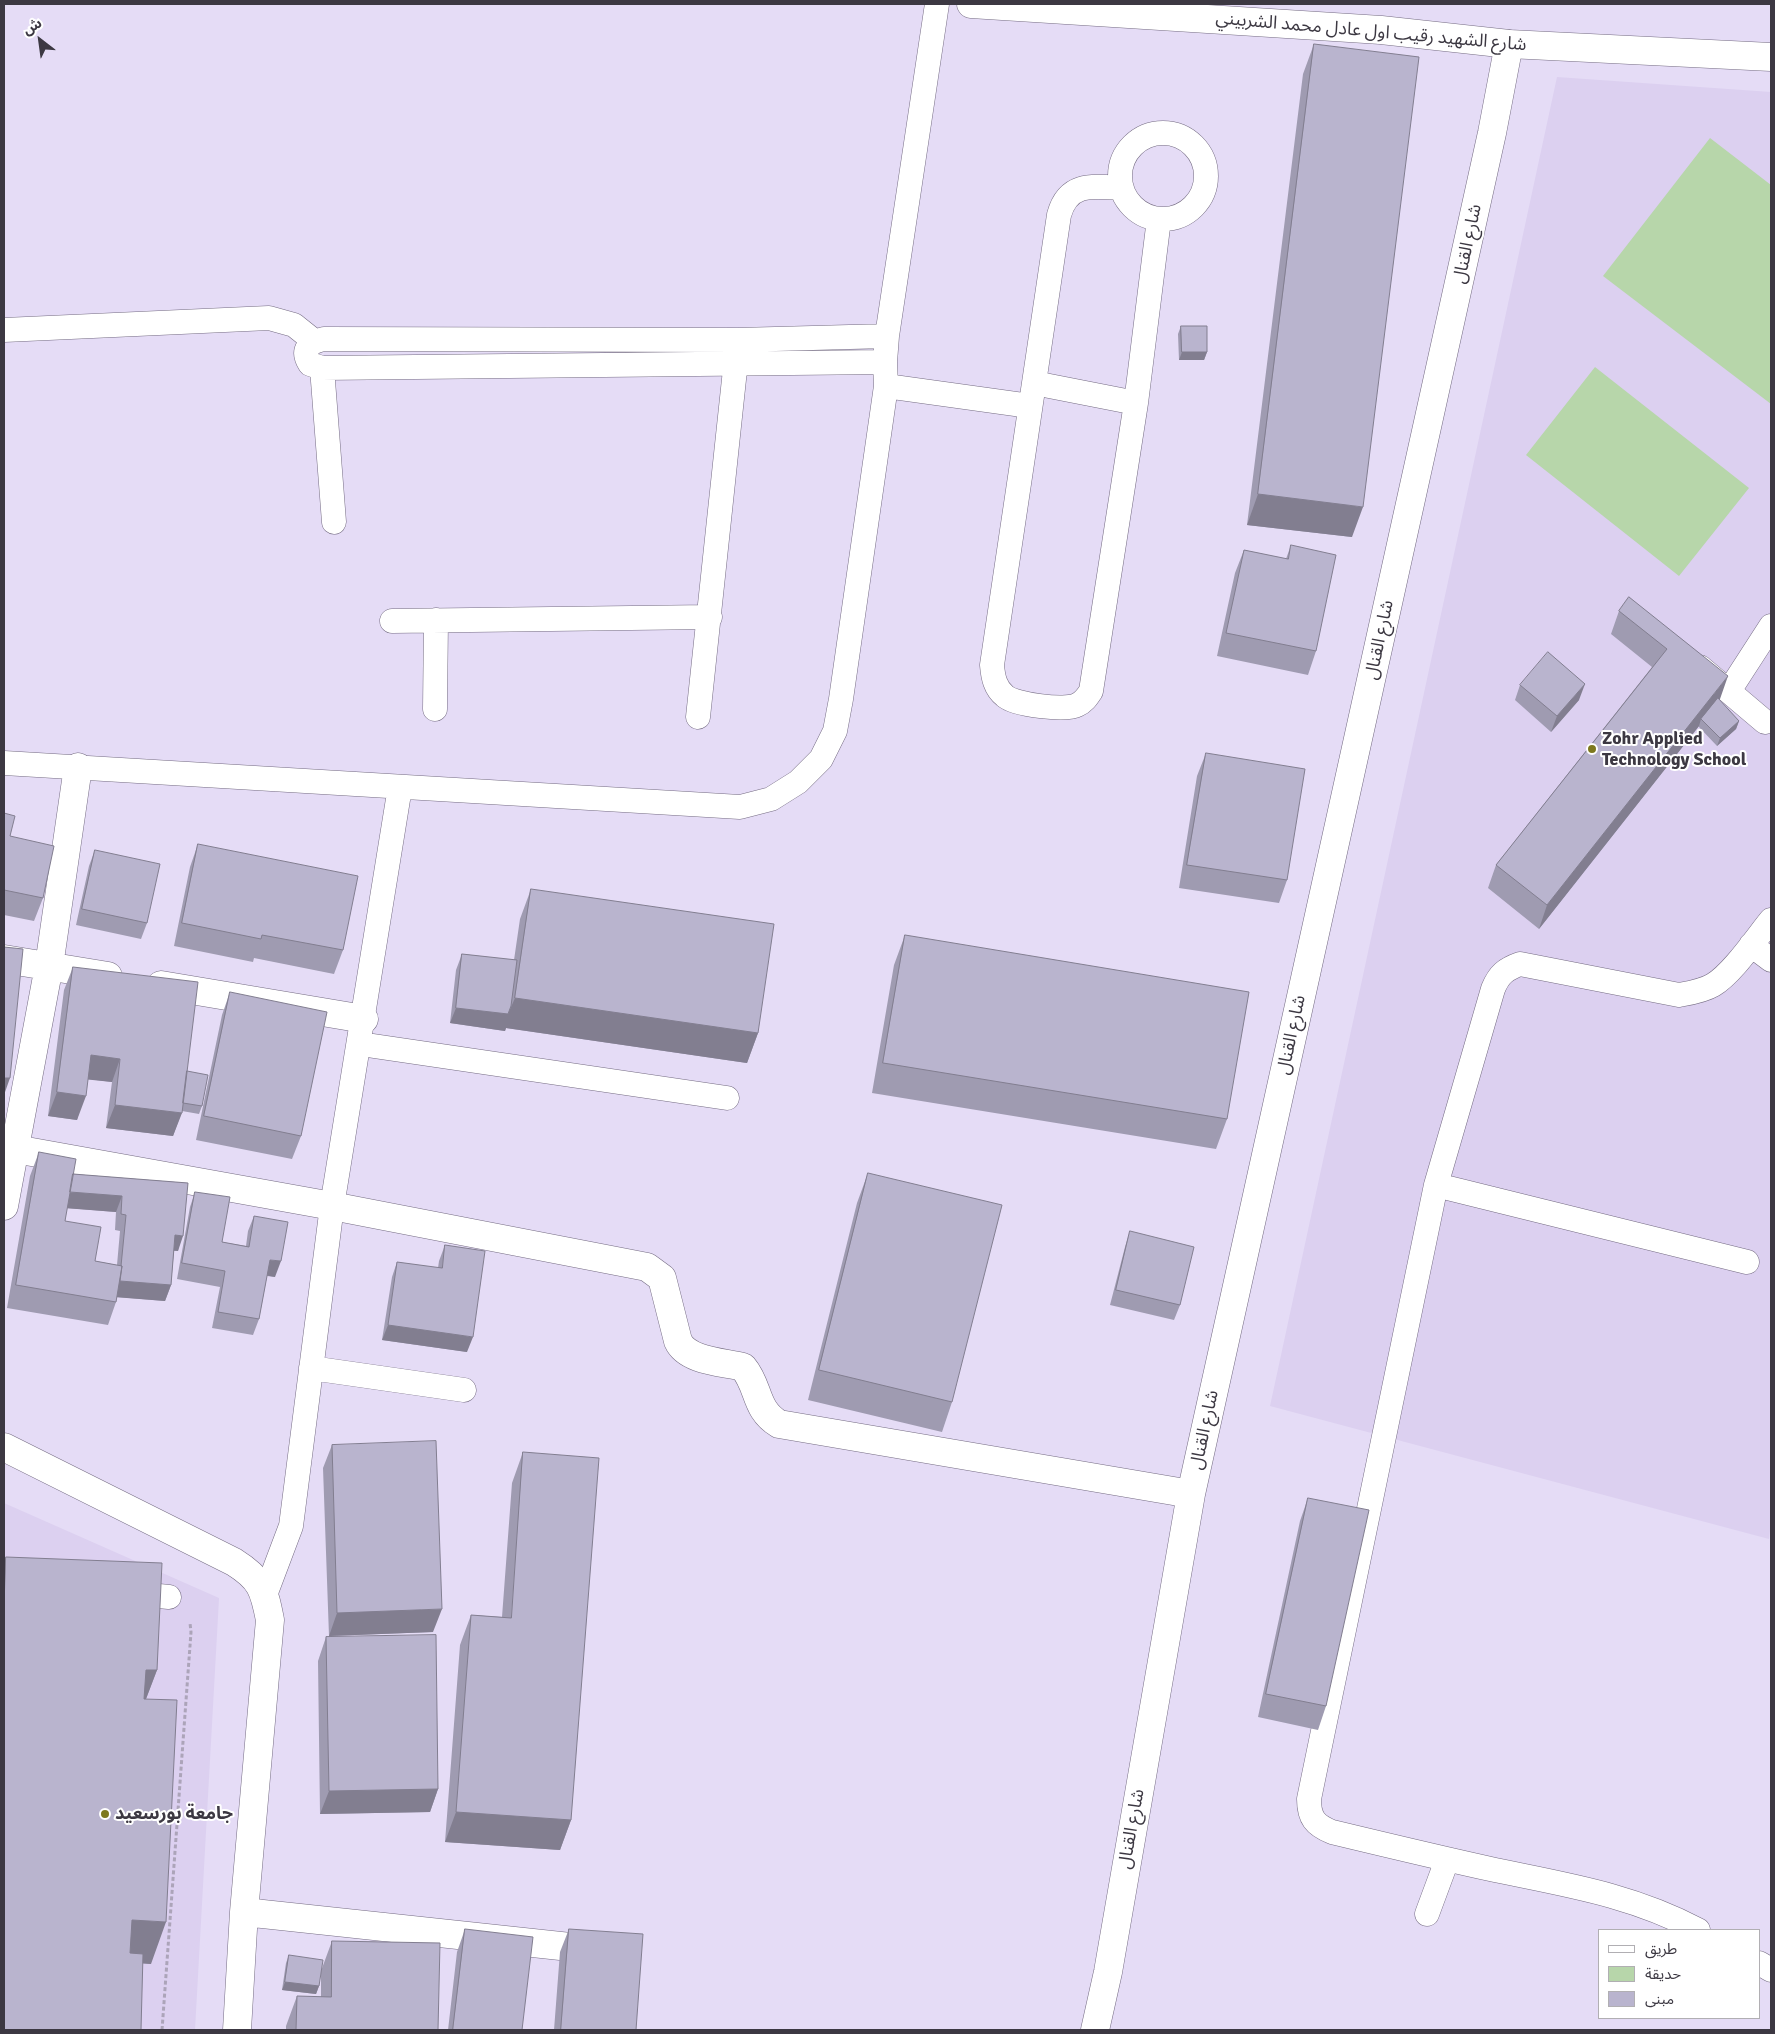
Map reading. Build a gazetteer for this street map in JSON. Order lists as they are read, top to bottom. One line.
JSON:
{"streets":{"street":["شارع الشهيد رقيب اول عادل محمد الشربيني","شارع القنال"]},"crossings":[["شارع الشهيد رقيب اول عادل محمد الشربيني","شارع القنال"]],"places":["Zohr Applied Technology School","جامعة بورسعيد"],"legend":["طريق","حديقة","مبنى"],"north":"top left"}
